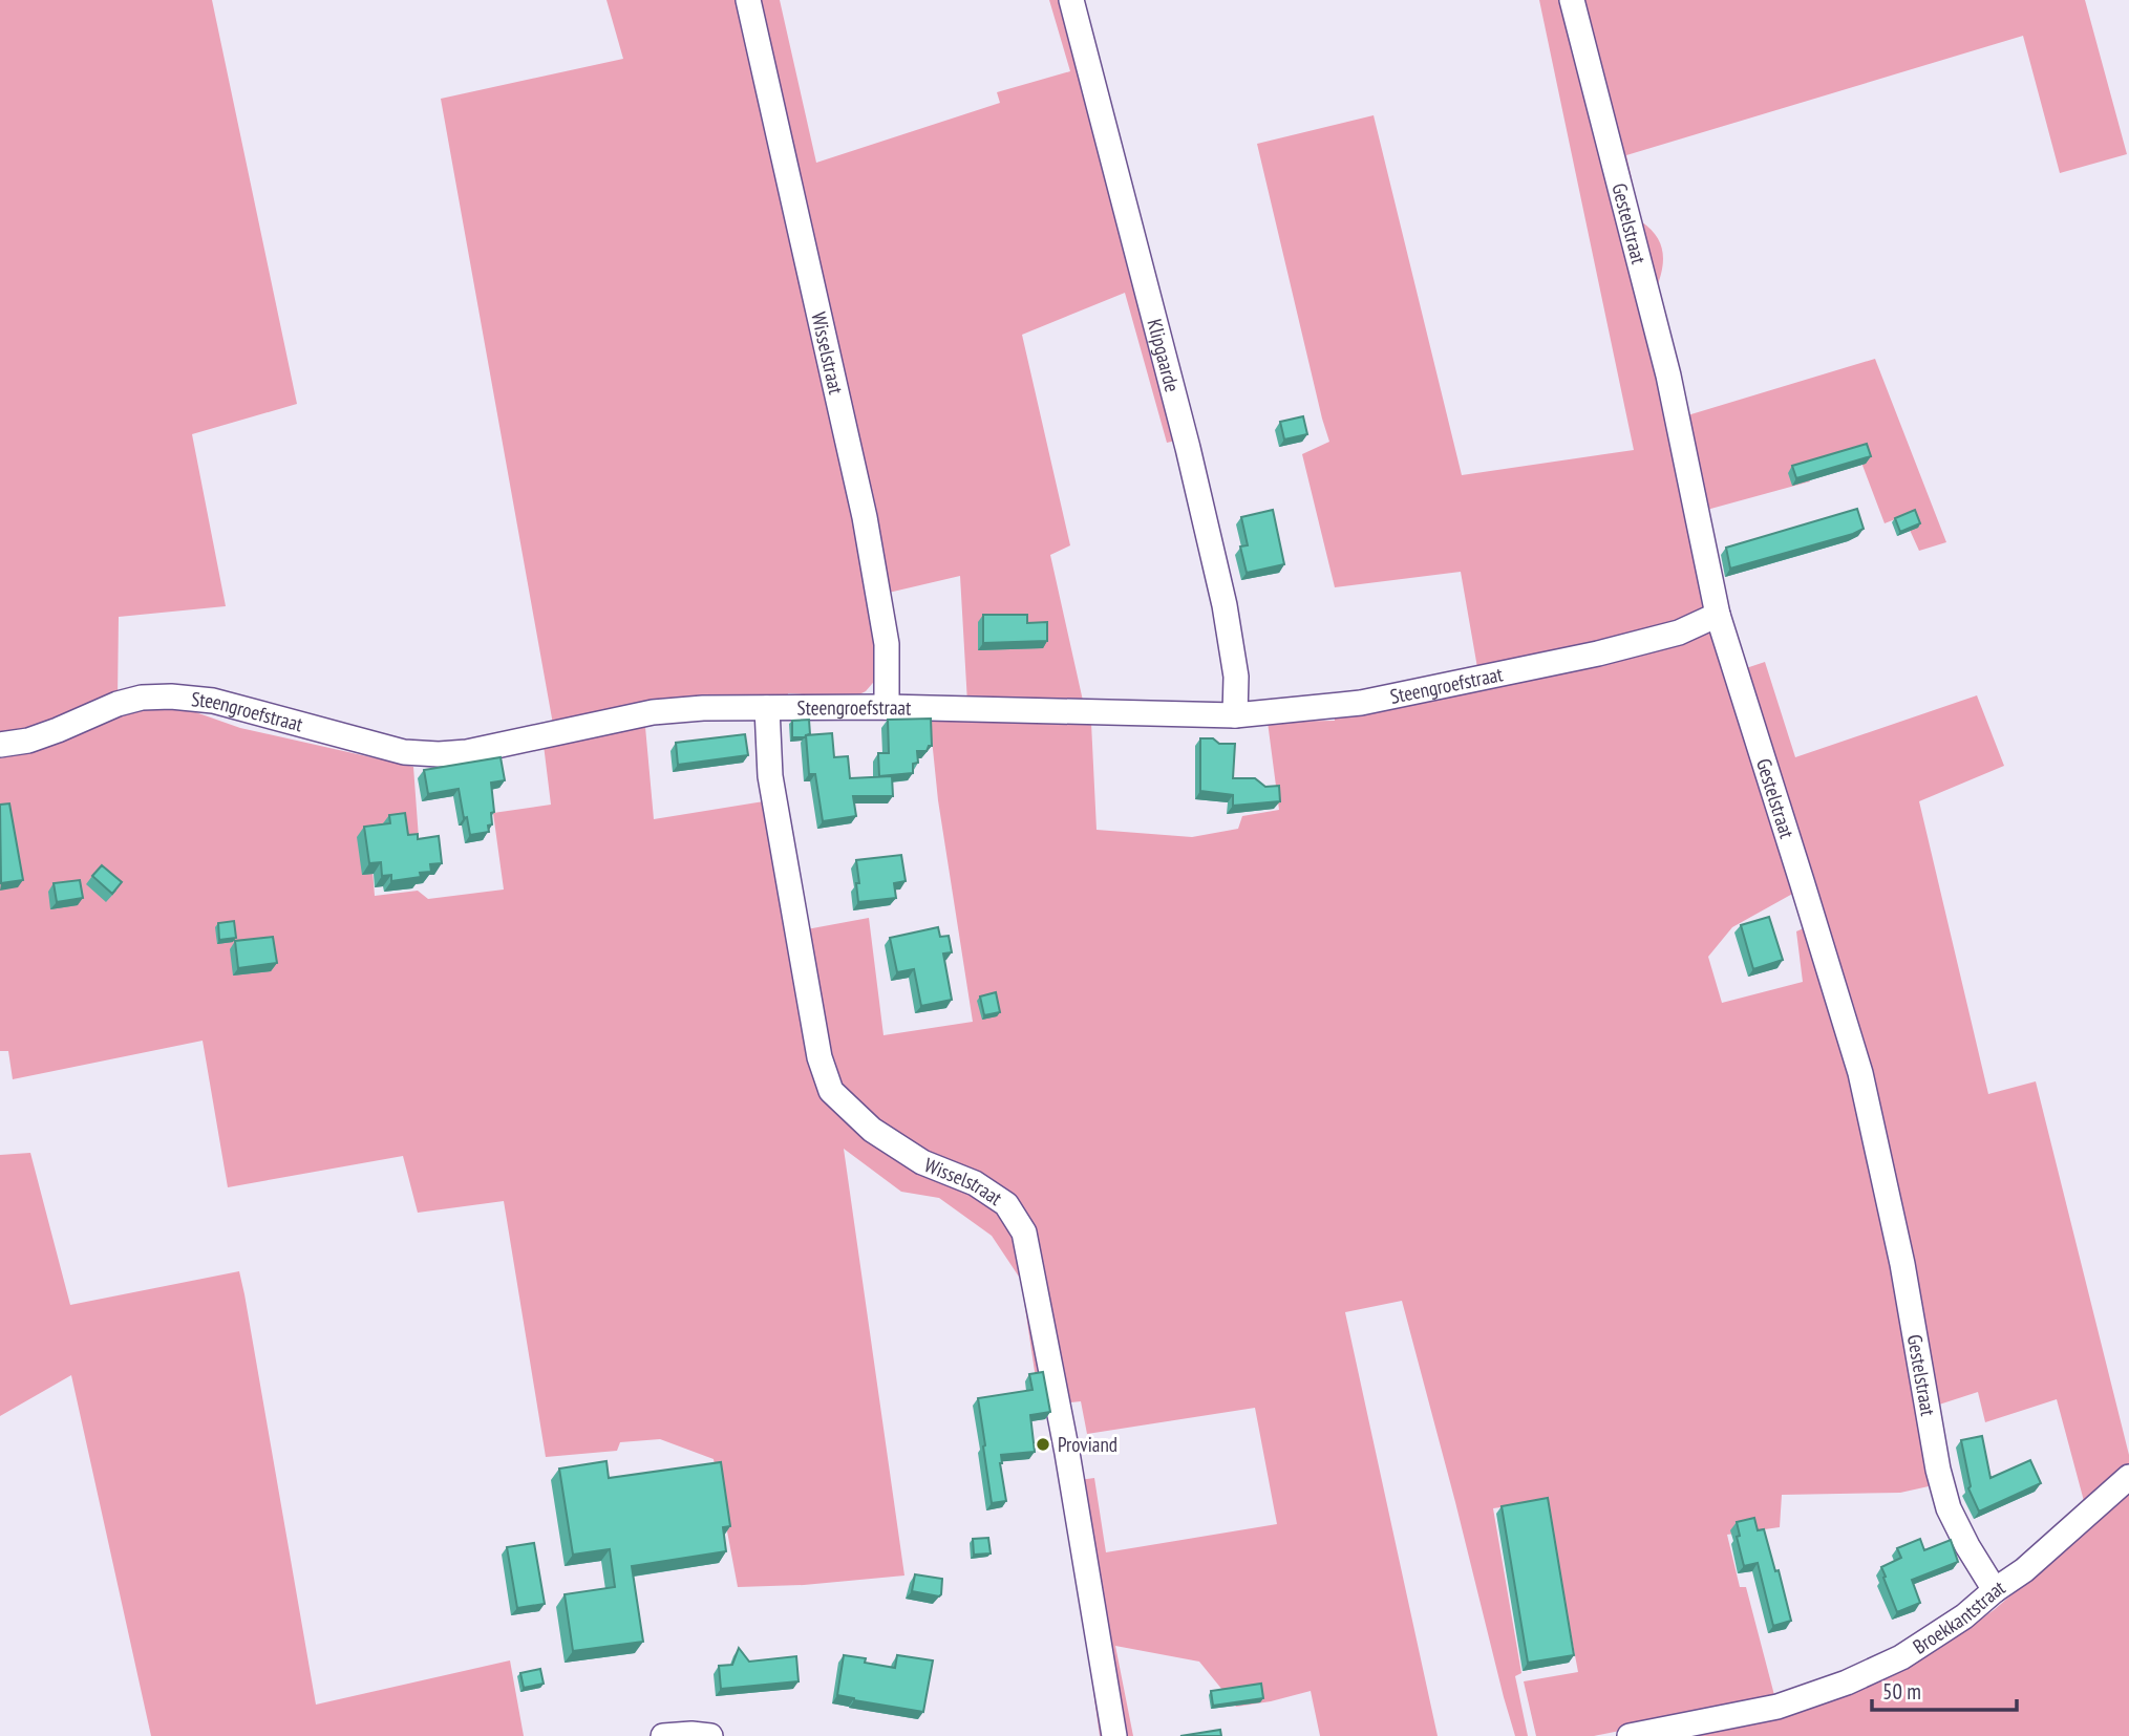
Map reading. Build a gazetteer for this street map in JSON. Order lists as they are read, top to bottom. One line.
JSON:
{"streets":{"street":["Gestelstraat","Wisselstraat","Klipgaarde","Steengroefstraat","Broekkantstraat"]},"crossings":[["Gestelstraat","Steengroefstraat"],["Gestelstraat","Broekkantstraat"],["Wisselstraat","Steengroefstraat"],["Klipgaarde","Steengroefstraat"]],"places":["Proviand"],"scale_bar":"50 m"}
